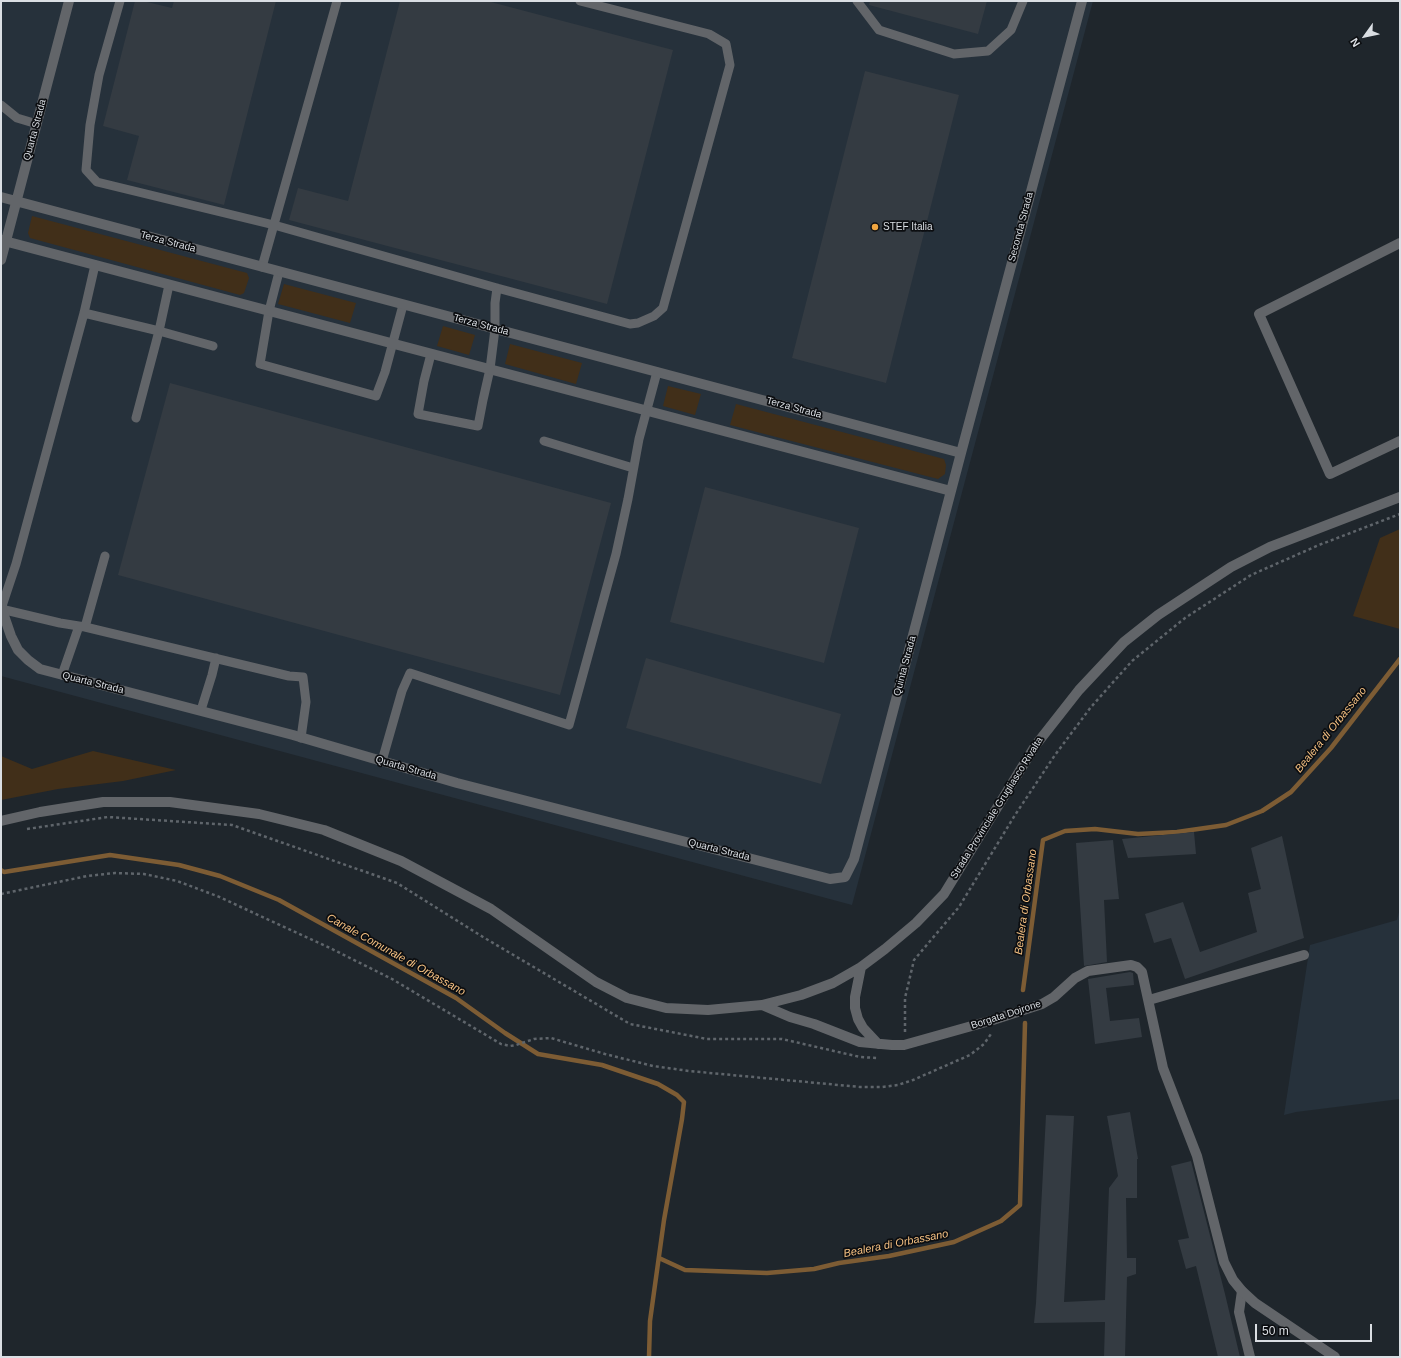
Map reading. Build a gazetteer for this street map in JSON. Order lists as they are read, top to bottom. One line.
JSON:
{"streets":{"street":["Quarta Strada","Seconda Strada","Terza Strada","Quinta Strada","Strada Provinciale Grugliasco Rivalta","Borgata Dojrone"]},"crossings":[["Quarta Strada","Terza Strada"],["Quarta Strada","Quinta Strada"],["Seconda Strada","Terza Strada"],["Seconda Strada","Quinta Strada"],["Terza Strada","Quinta Strada"],["Strada Provinciale Grugliasco Rivalta","Borgata Dojrone"]],"water":["Bealera di Orbassano","Canale Comunale di Orbassano"],"places":["STEF Italia"],"scale_bar":"50 m","north":"bottom left"}
